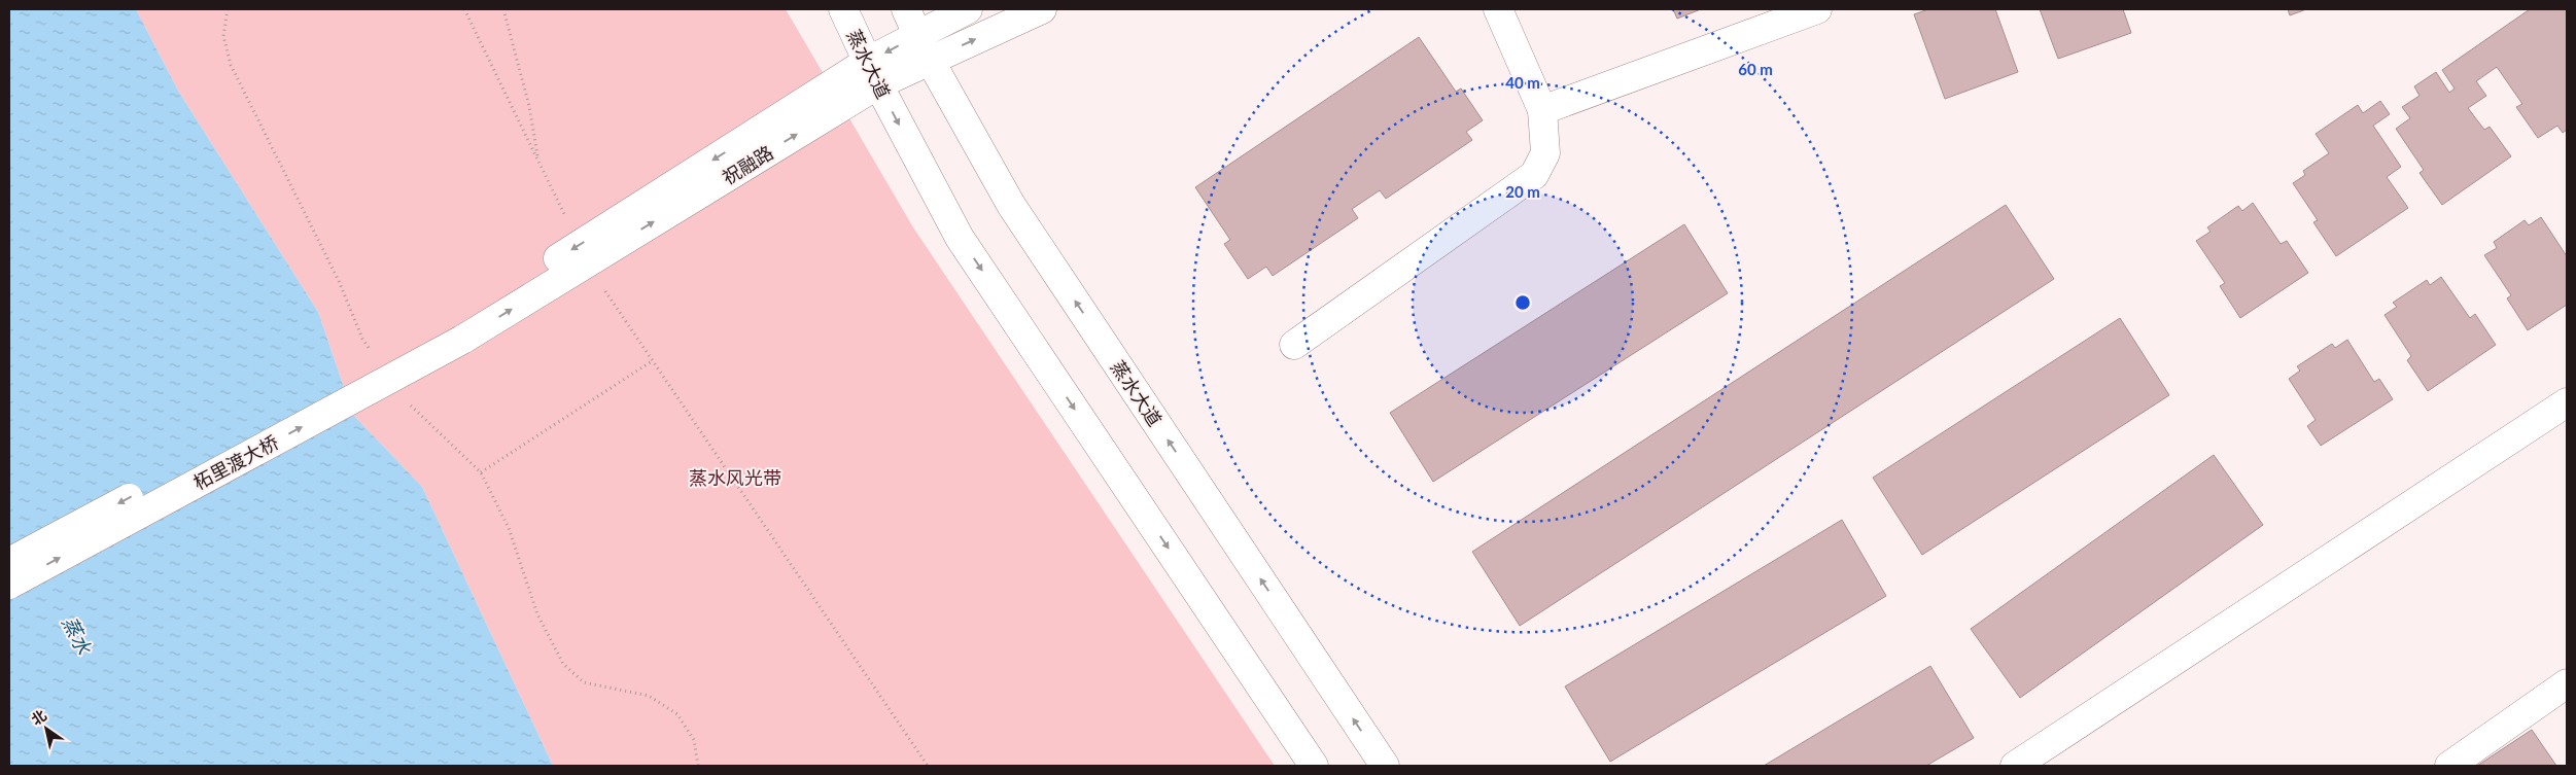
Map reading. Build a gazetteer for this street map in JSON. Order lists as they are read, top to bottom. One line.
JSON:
{"streets":{"main road":["蒸水大道","祝融路","柘里渡大桥"]},"crossings":[["蒸水大道","祝融路"],["祝融路","柘里渡大桥"]],"water":["蒸水"],"parks":["蒸水风光带"],"north":"top left","rings":["60 m","40 m","20 m"]}
